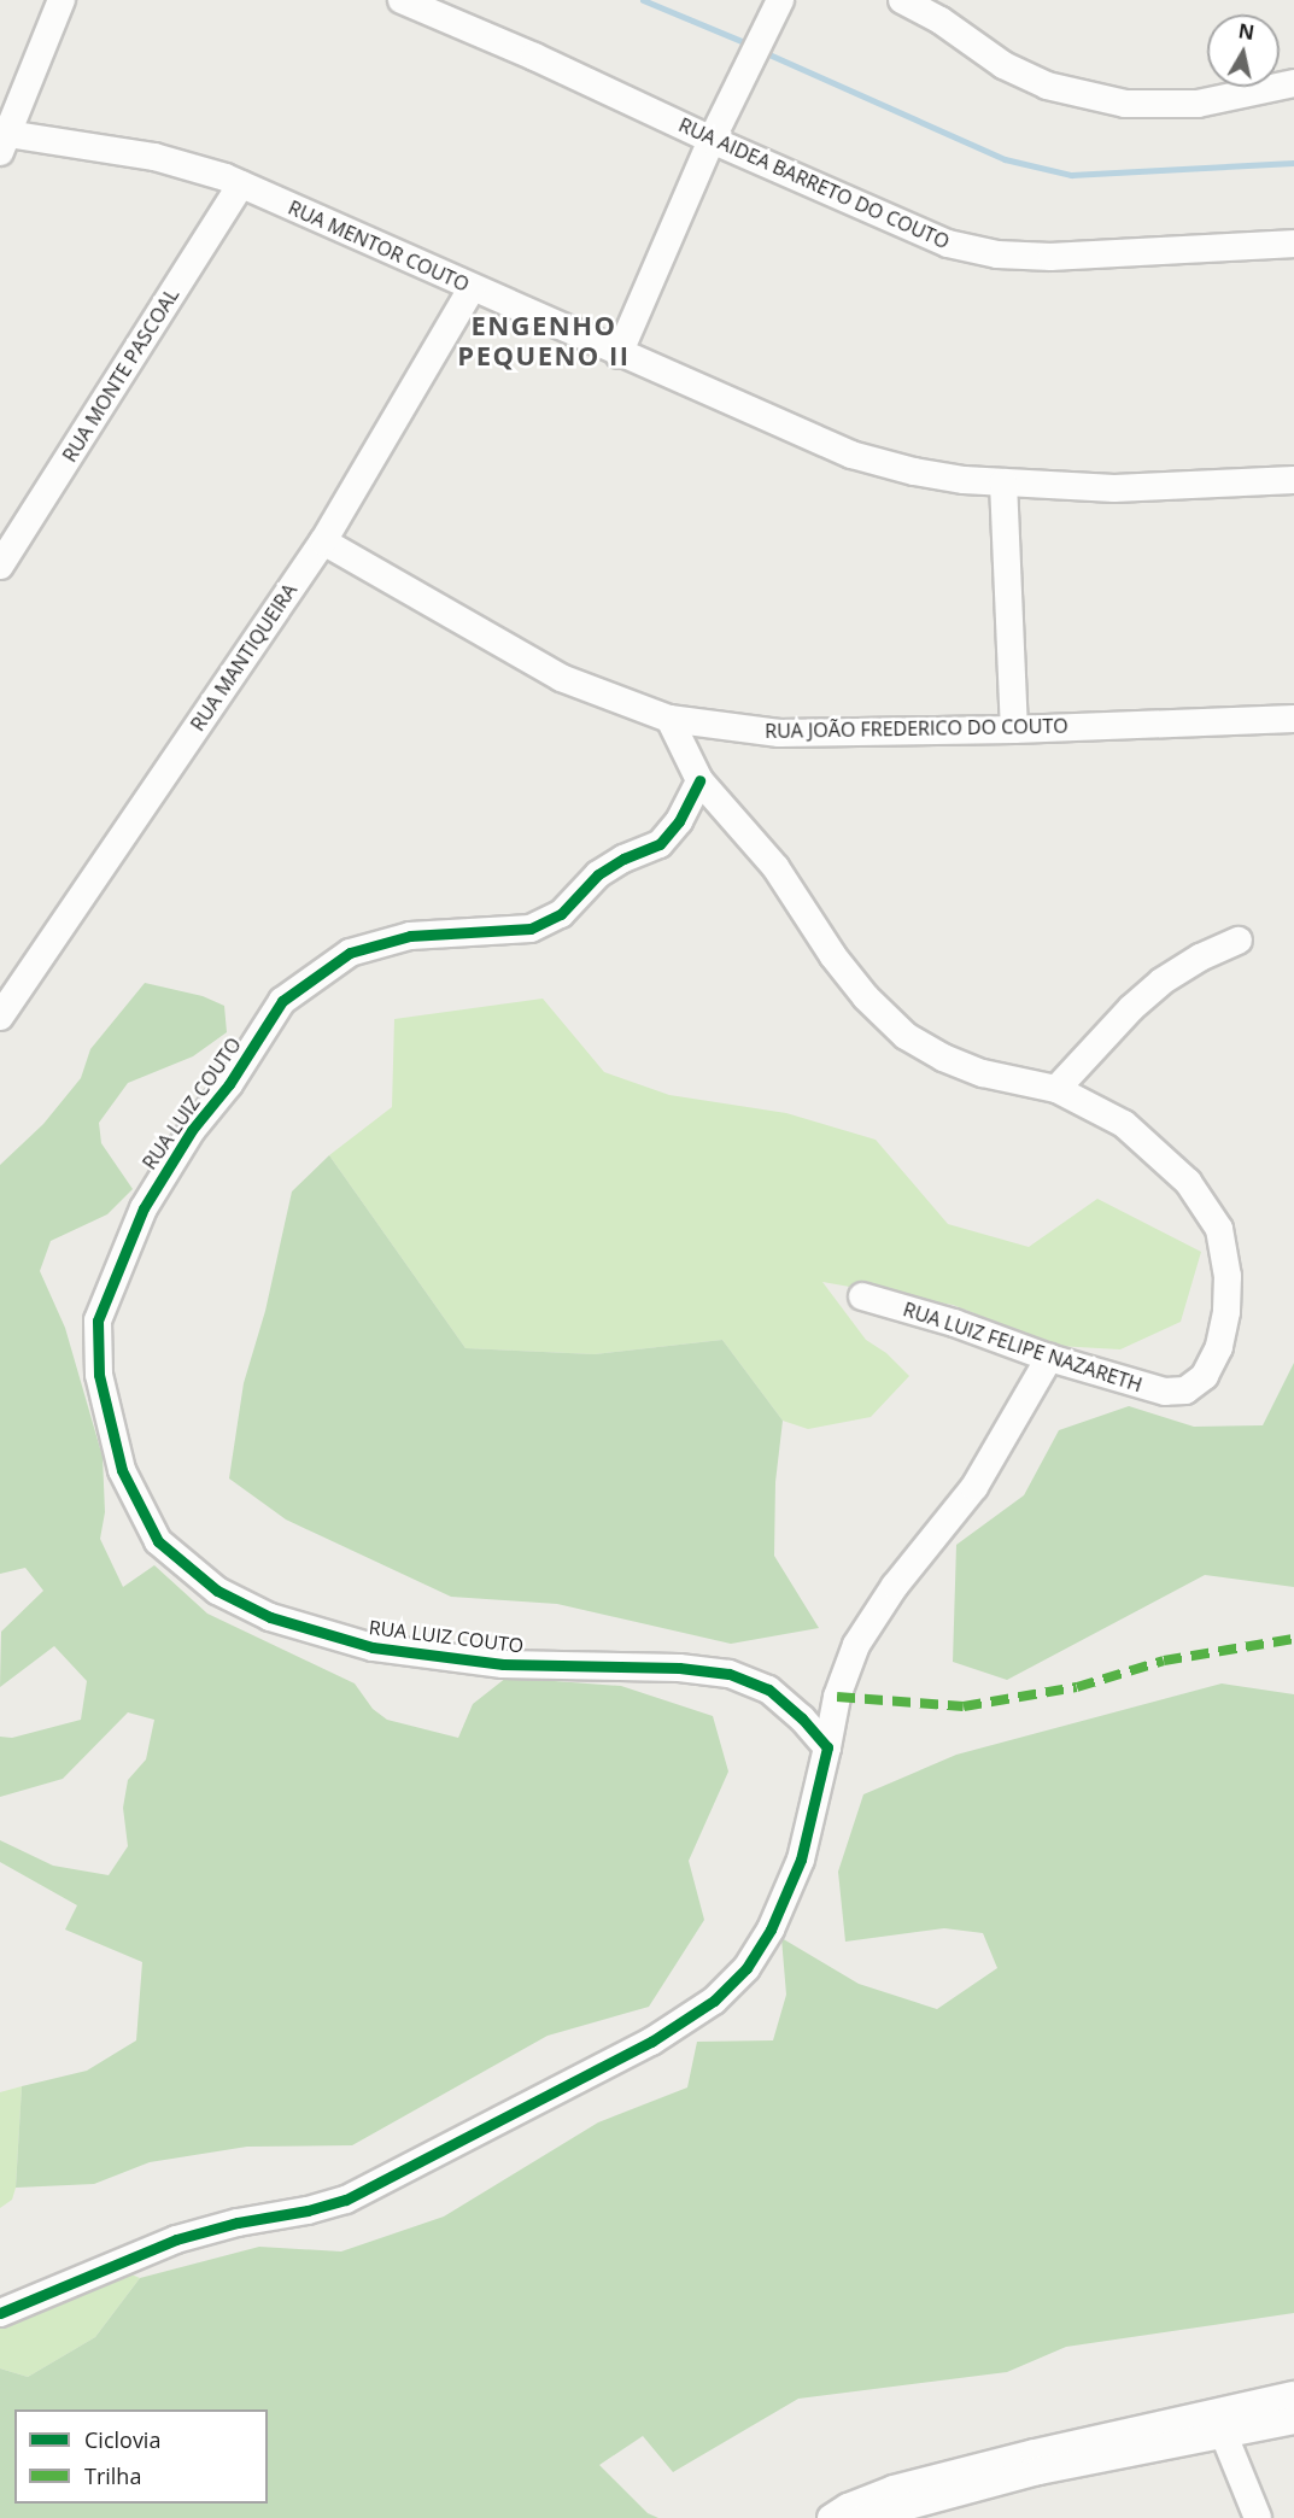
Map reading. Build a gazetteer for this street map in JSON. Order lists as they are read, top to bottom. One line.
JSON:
{"streets":{"street":["RUA AIDEA BARRETO DO COUTO","RUA MENTOR COUTO","RUA MONTE PASCOAL","RUA MANTIQUEIRA","RUA JOÃO FREDERICO DO COUTO","RUA LUIZ COUTO","RUA LUIZ FELIPE NAZARETH"]},"crossings":[["RUA MENTOR COUTO","RUA MONTE PASCOAL"],["RUA MENTOR COUTO","RUA MANTIQUEIRA"],["RUA MANTIQUEIRA","RUA JOÃO FREDERICO DO COUTO"],["RUA JOÃO FREDERICO DO COUTO","RUA LUIZ FELIPE NAZARETH"],["RUA LUIZ COUTO","RUA LUIZ FELIPE NAZARETH"]],"districts":["ENGENHO PEQUENO II"],"legend":["Ciclovia","Trilha"],"north":"top"}
